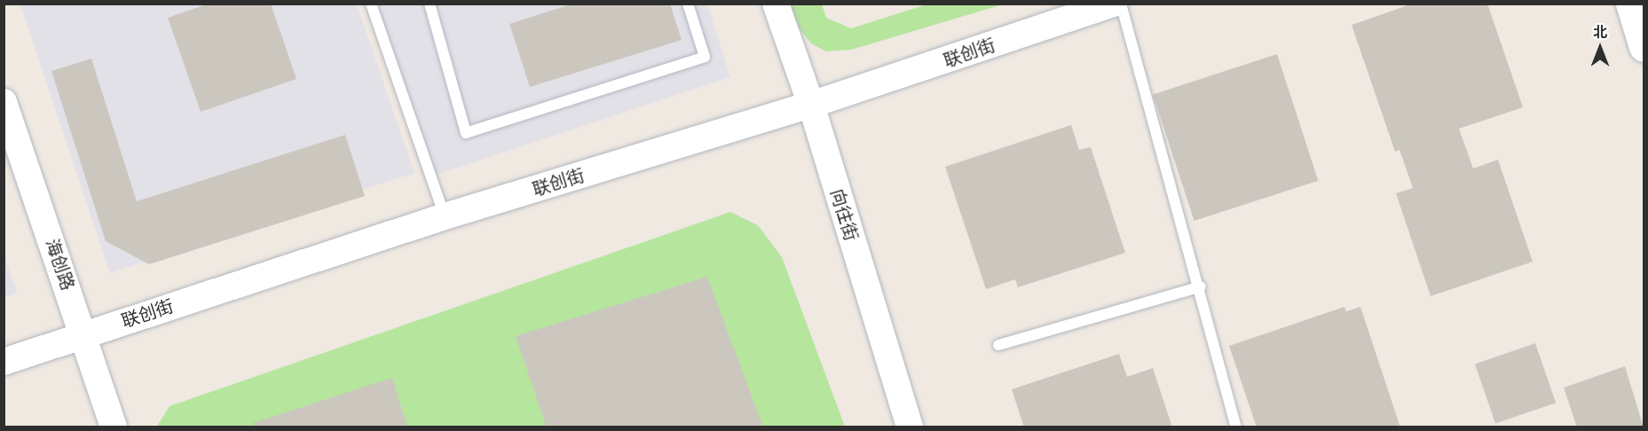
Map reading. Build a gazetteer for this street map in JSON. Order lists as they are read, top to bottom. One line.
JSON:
{"streets":{"street":["联创街","向往街","海创路"]},"crossings":[["联创街","向往街"],["联创街","海创路"]],"north":"top"}
